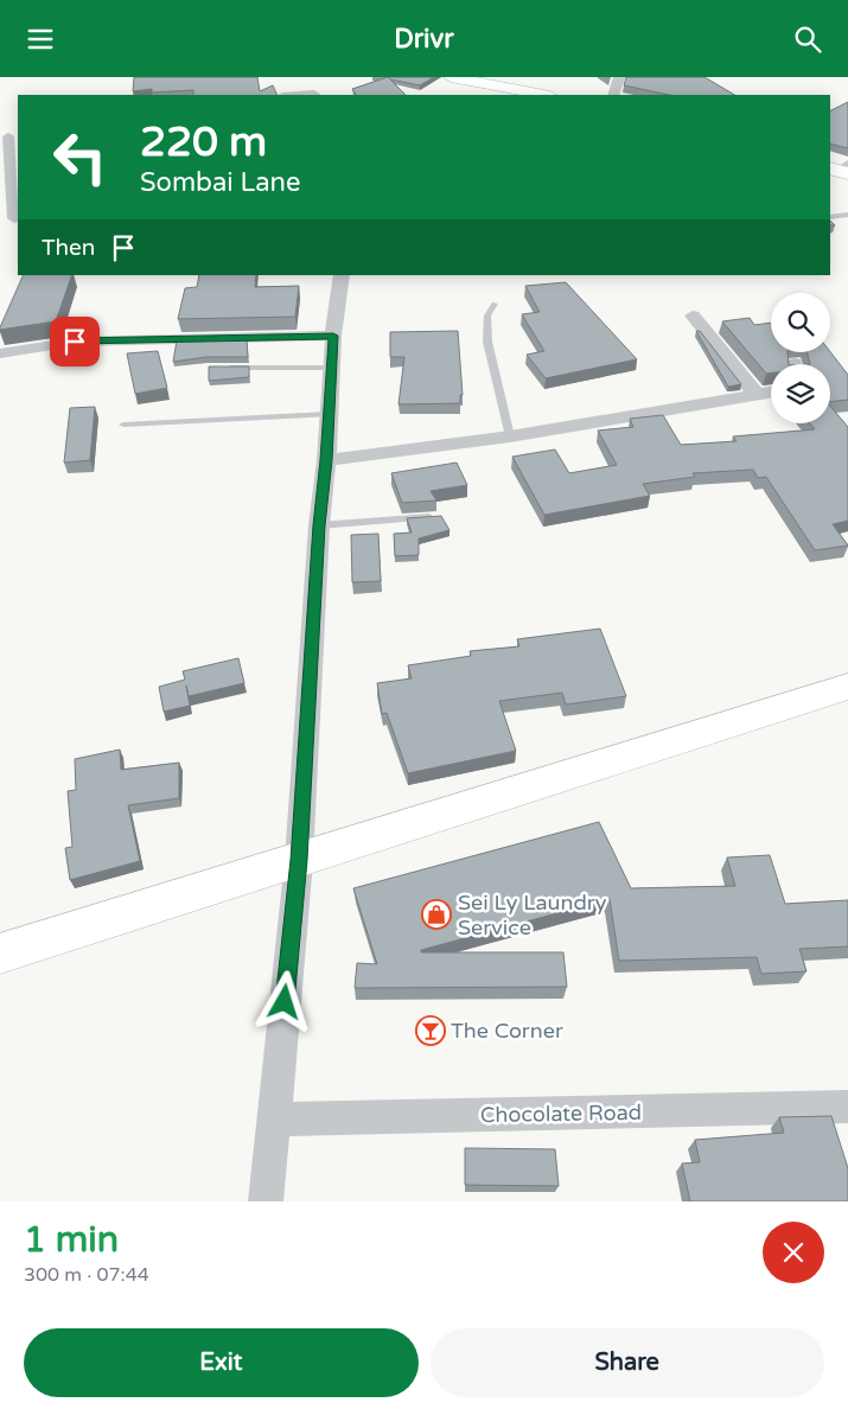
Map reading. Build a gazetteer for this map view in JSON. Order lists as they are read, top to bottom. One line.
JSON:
{"streets":{"street":["Chocolate Road"]},"places":{"shop":["Sei Ly Laundry Service"],"bar":["The Corner"]},"page":{"header":"Drivr","turn":["220 m","Sombai Lane"],"then":"Then","heading":["1 min","300 m · 07:44"],"buttons":["Exit","Share"]}}
